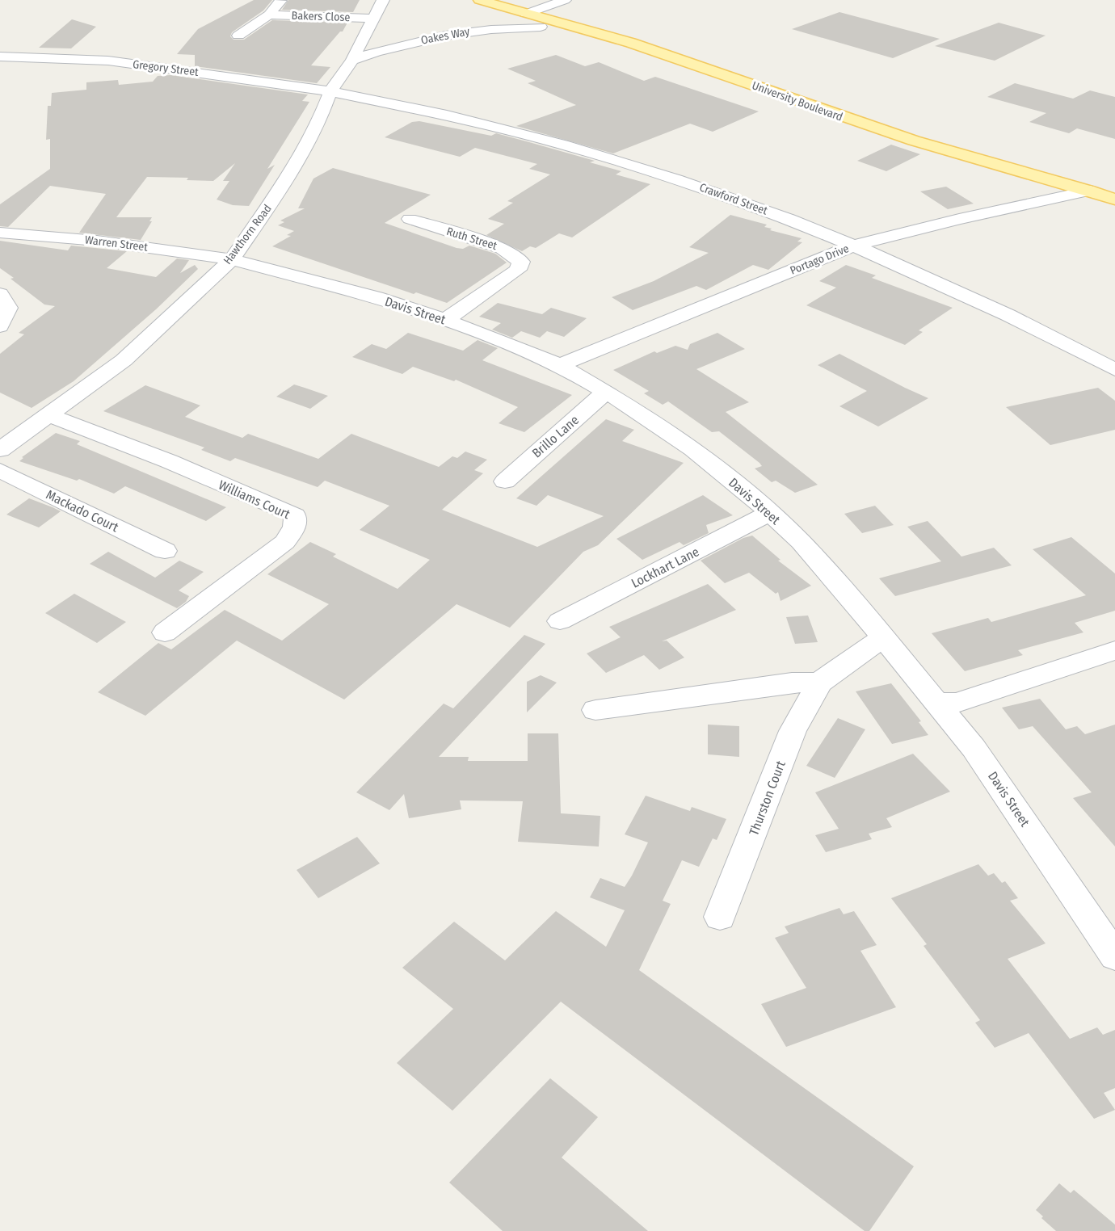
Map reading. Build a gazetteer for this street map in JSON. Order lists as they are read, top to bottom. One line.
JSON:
{"streets":{"main road":["University Boulevard"],"street":["Bakers Close","Oakes Way","Gregory Street","Crawford Street","Hawthorn Road","Ruth Street","Warren Street","Portago Drive","Davis Street","Brillo Lane","Williams Court","Mackado Court","Lockhart Lane","Thurston Court"]},"crossings":[["Bakers Close","Hawthorn Road"],["Oakes Way","Hawthorn Road"],["Gregory Street","Crawford Street"],["Gregory Street","Hawthorn Road"],["University Boulevard","Portago Drive"],["Crawford Street","Hawthorn Road"],["Crawford Street","Portago Drive"],["Hawthorn Road","Warren Street"],["Hawthorn Road","Davis Street"],["Hawthorn Road","Williams Court"],["Ruth Street","Davis Street"],["Warren Street","Davis Street"],["Portago Drive","Davis Street"],["Davis Street","Brillo Lane"],["Davis Street","Lockhart Lane"],["Davis Street","Thurston Court"]]}
